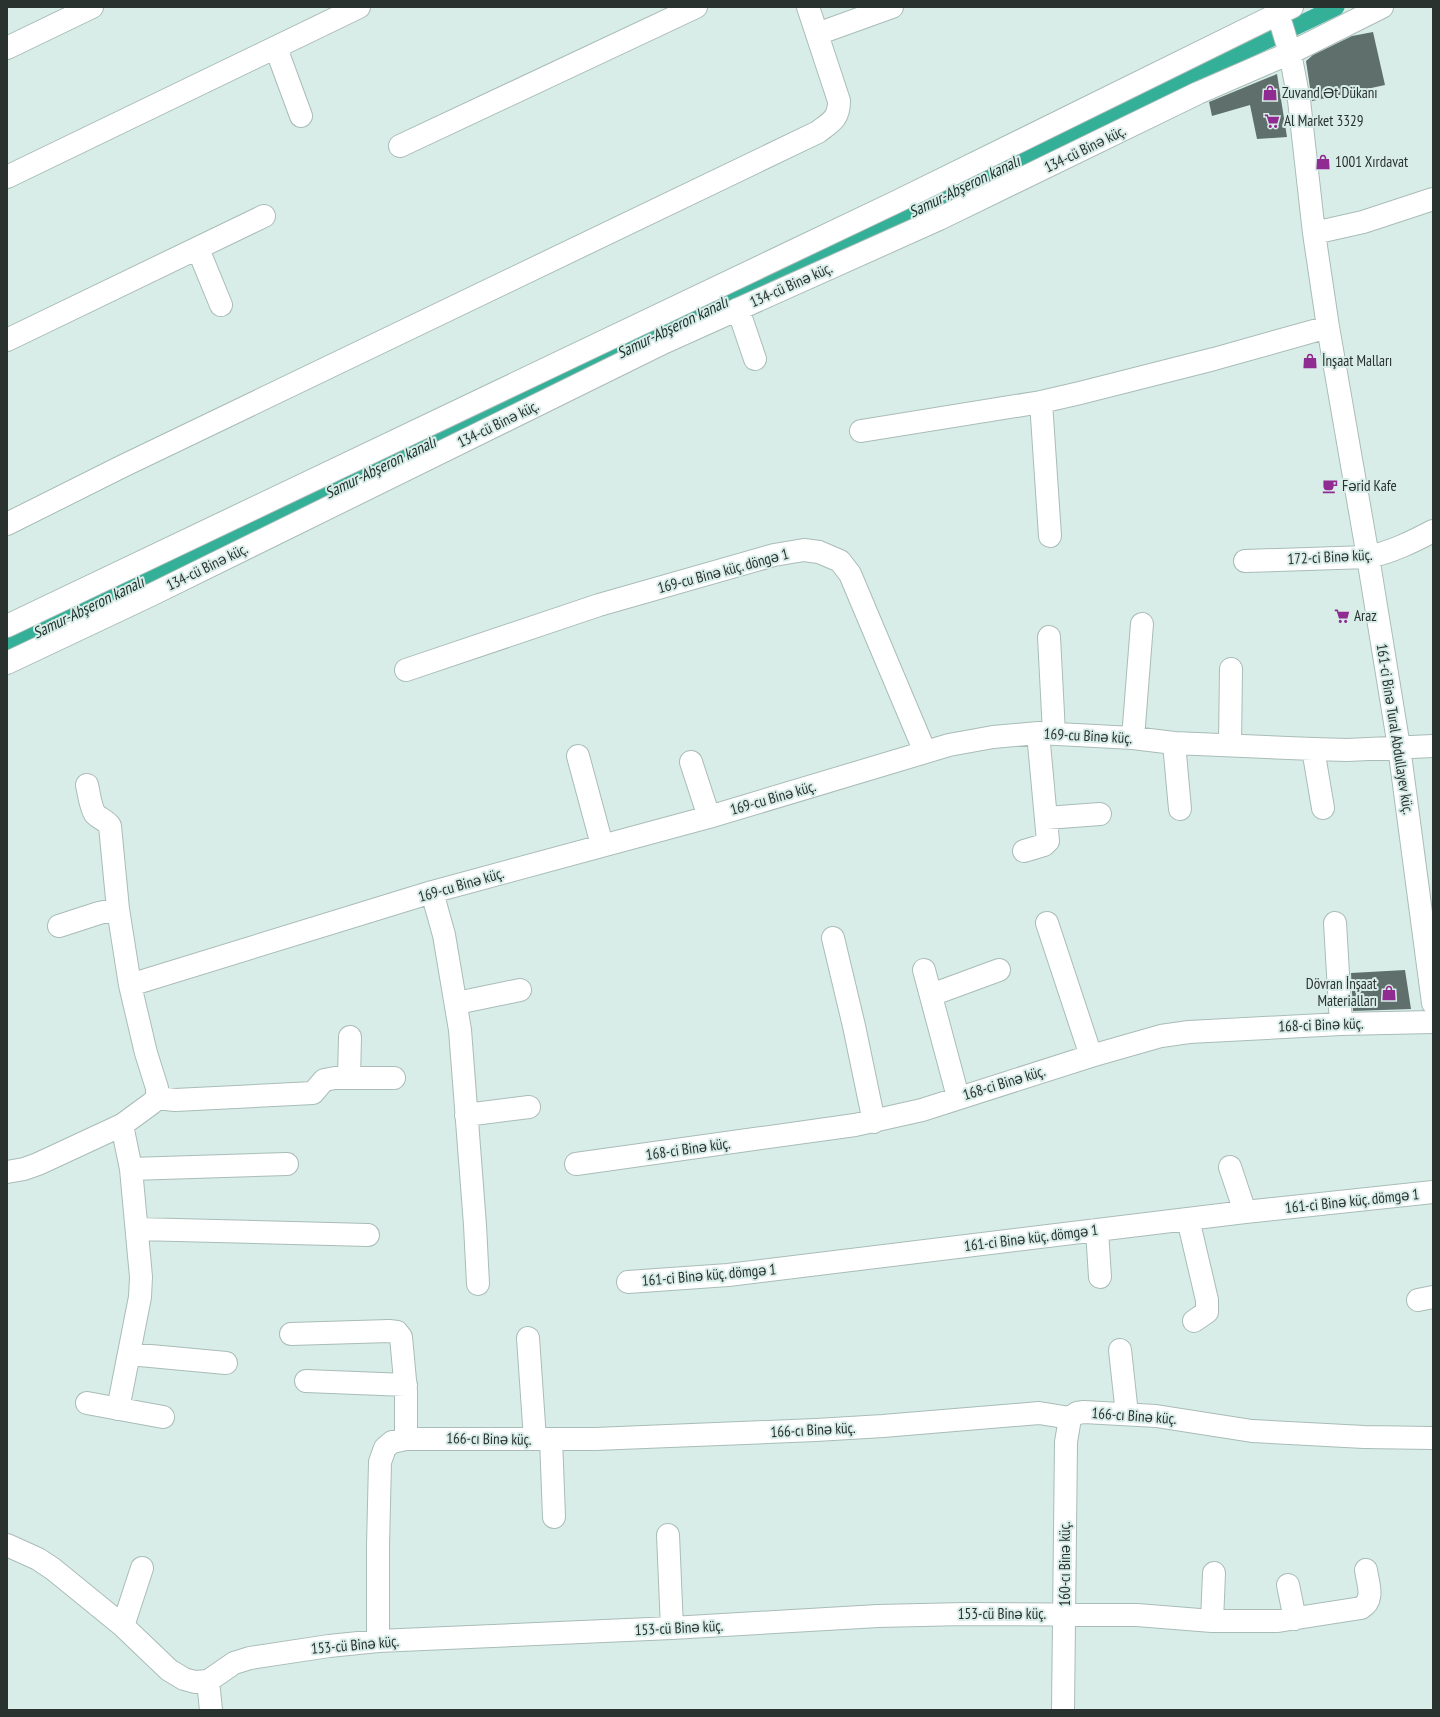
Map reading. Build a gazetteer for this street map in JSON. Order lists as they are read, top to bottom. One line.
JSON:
{"streets":{"street":["134-cü Binə küç.","172-ci Binə küç.","169-cu Binə küç. döngə 1","161-ci Binə Tural Abdullayev küç.","169-cu Binə küç.","168-ci Binə küç.","161-ci Binə küç. dömgə 1","166-cı Binə küç.","160-cı Binə küç.","153-cü Binə küç."]},"crossings":[["134-cü Binə küç.","161-ci Binə Tural Abdullayev küç."],["172-ci Binə küç.","161-ci Binə Tural Abdullayev küç."],["169-cu Binə küç. döngə 1","169-cu Binə küç."],["161-ci Binə Tural Abdullayev küç.","169-cu Binə küç."],["166-cı Binə küç.","160-cı Binə küç."],["166-cı Binə küç.","153-cü Binə küç."],["160-cı Binə küç.","153-cü Binə küç."]],"water":["Samur-Abşeron kanalı"],"places":{"shop":["Zuvand Ət Dükanı","1001 Xırdavat","İnşaat Malları","Dövran İnşaat Materialları"],"supermarket":["Al Market 3329","Araz"],"cafe":["Fərid Kafe"]}}
